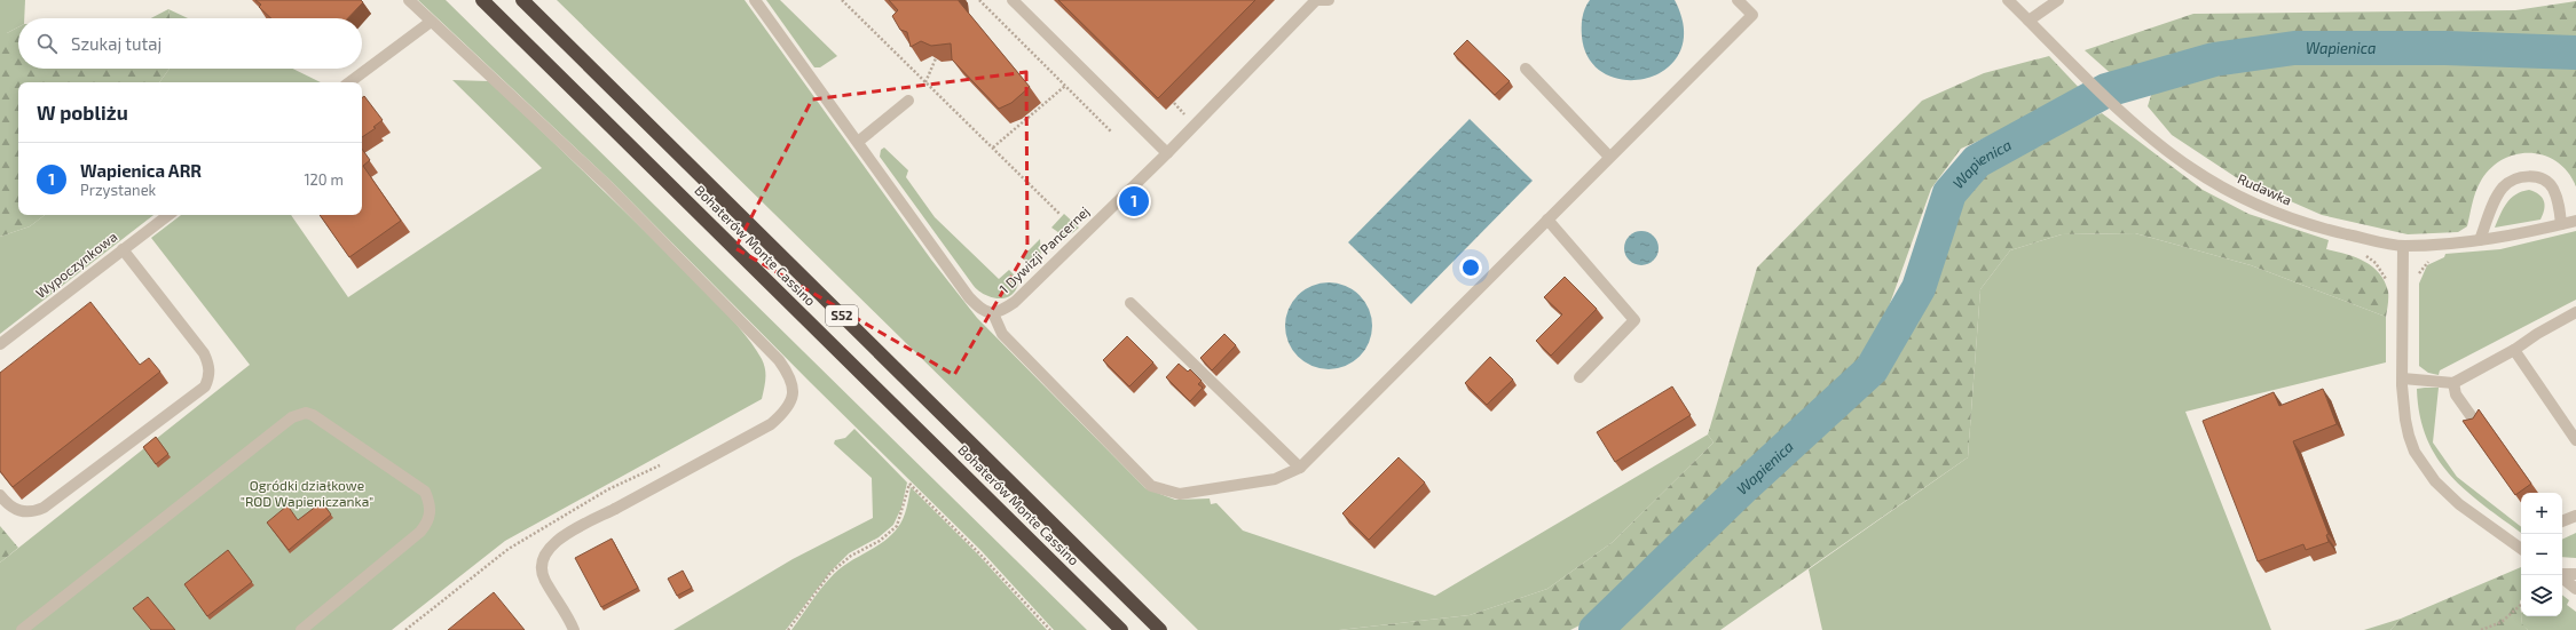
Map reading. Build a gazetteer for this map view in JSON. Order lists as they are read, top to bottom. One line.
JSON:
{"streets":{"highway":["Bohaterów Monte Cassino","S52"],"street":["Rudawka","1 Dywizji Pancernej","Wypoczynkowa"]},"water":["Wapienica"],"parks":["Ogródki działkowe \"ROD Wapieniczanka\""],"page":{"search":"Szukaj tutaj","heading":"W pobliżu","list":[{"mark":"1","name":"Wapienica ARR","note":"Przystanek","value":"120 m"}],"pins":"1","map_buttons":["+","−"]}}
